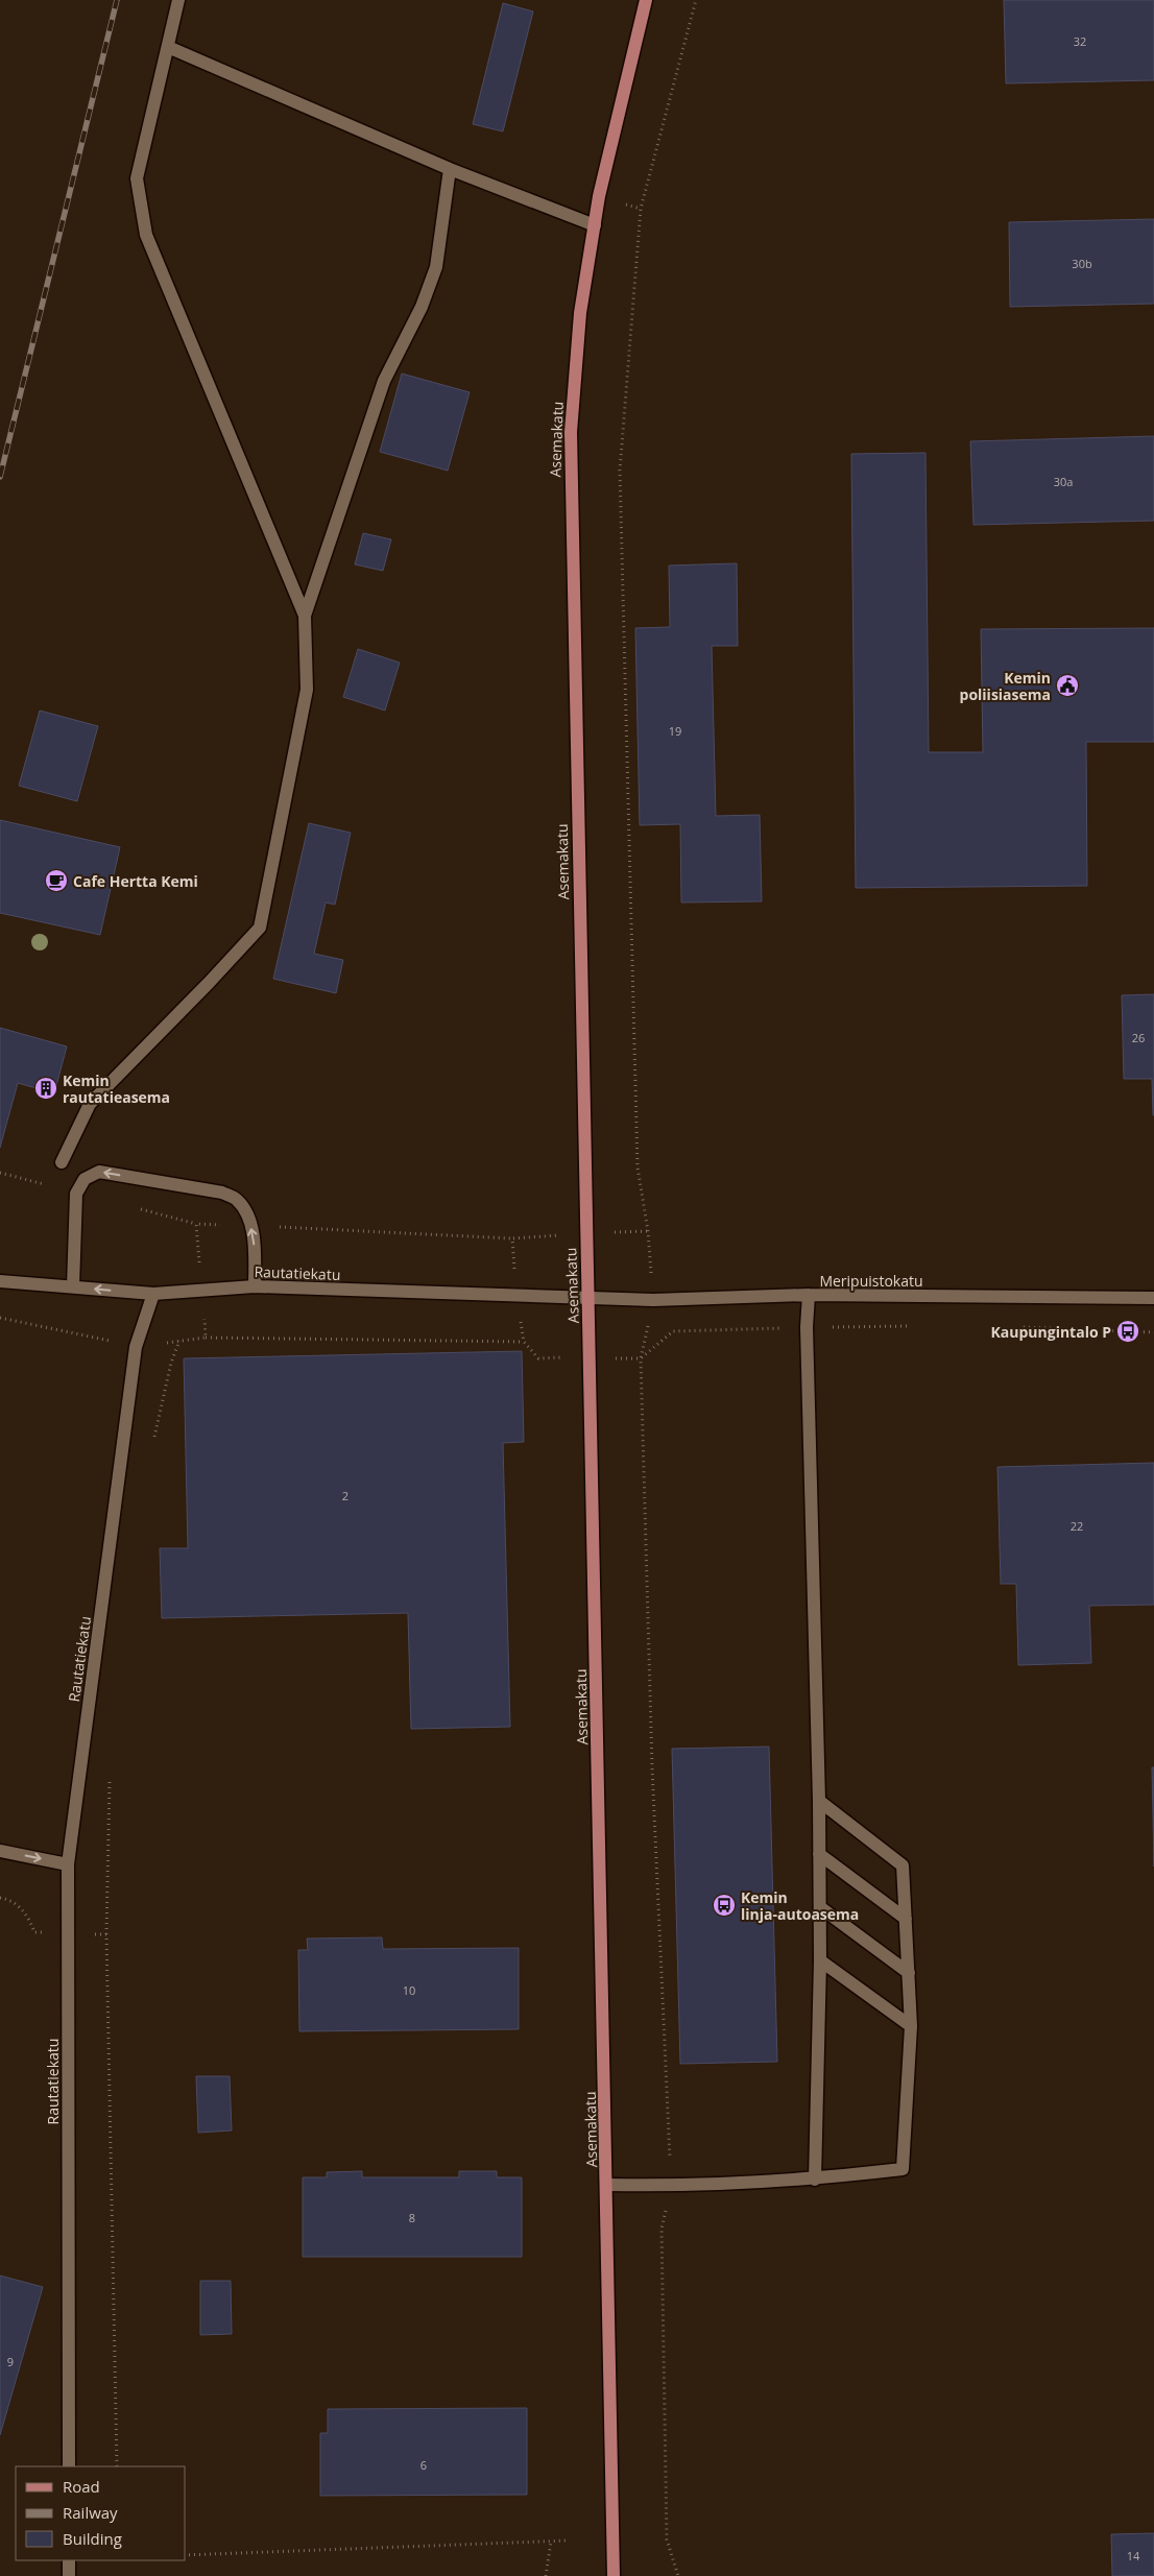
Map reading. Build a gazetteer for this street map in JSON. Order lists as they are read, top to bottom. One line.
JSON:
{"streets":{"main road":["Asemakatu"],"street":["Rautatiekatu","Meripuistokatu"]},"crossings":[["Asemakatu","Rautatiekatu"],["Asemakatu","Meripuistokatu"],["Rautatiekatu","Meripuistokatu"]],"places":{"public building":["Kemin poliisiasema"],"cafe":["Cafe Hertta Kemi"],"building":["Kemin rautatieasema"],"bus stop":["Kaupungintalo P","Kemin linja-autoasema"]},"house_numbers":["32","30b","30a","19","26","2","22","10","8","9","6","14"],"legend":["Road","Railway","Building"]}
